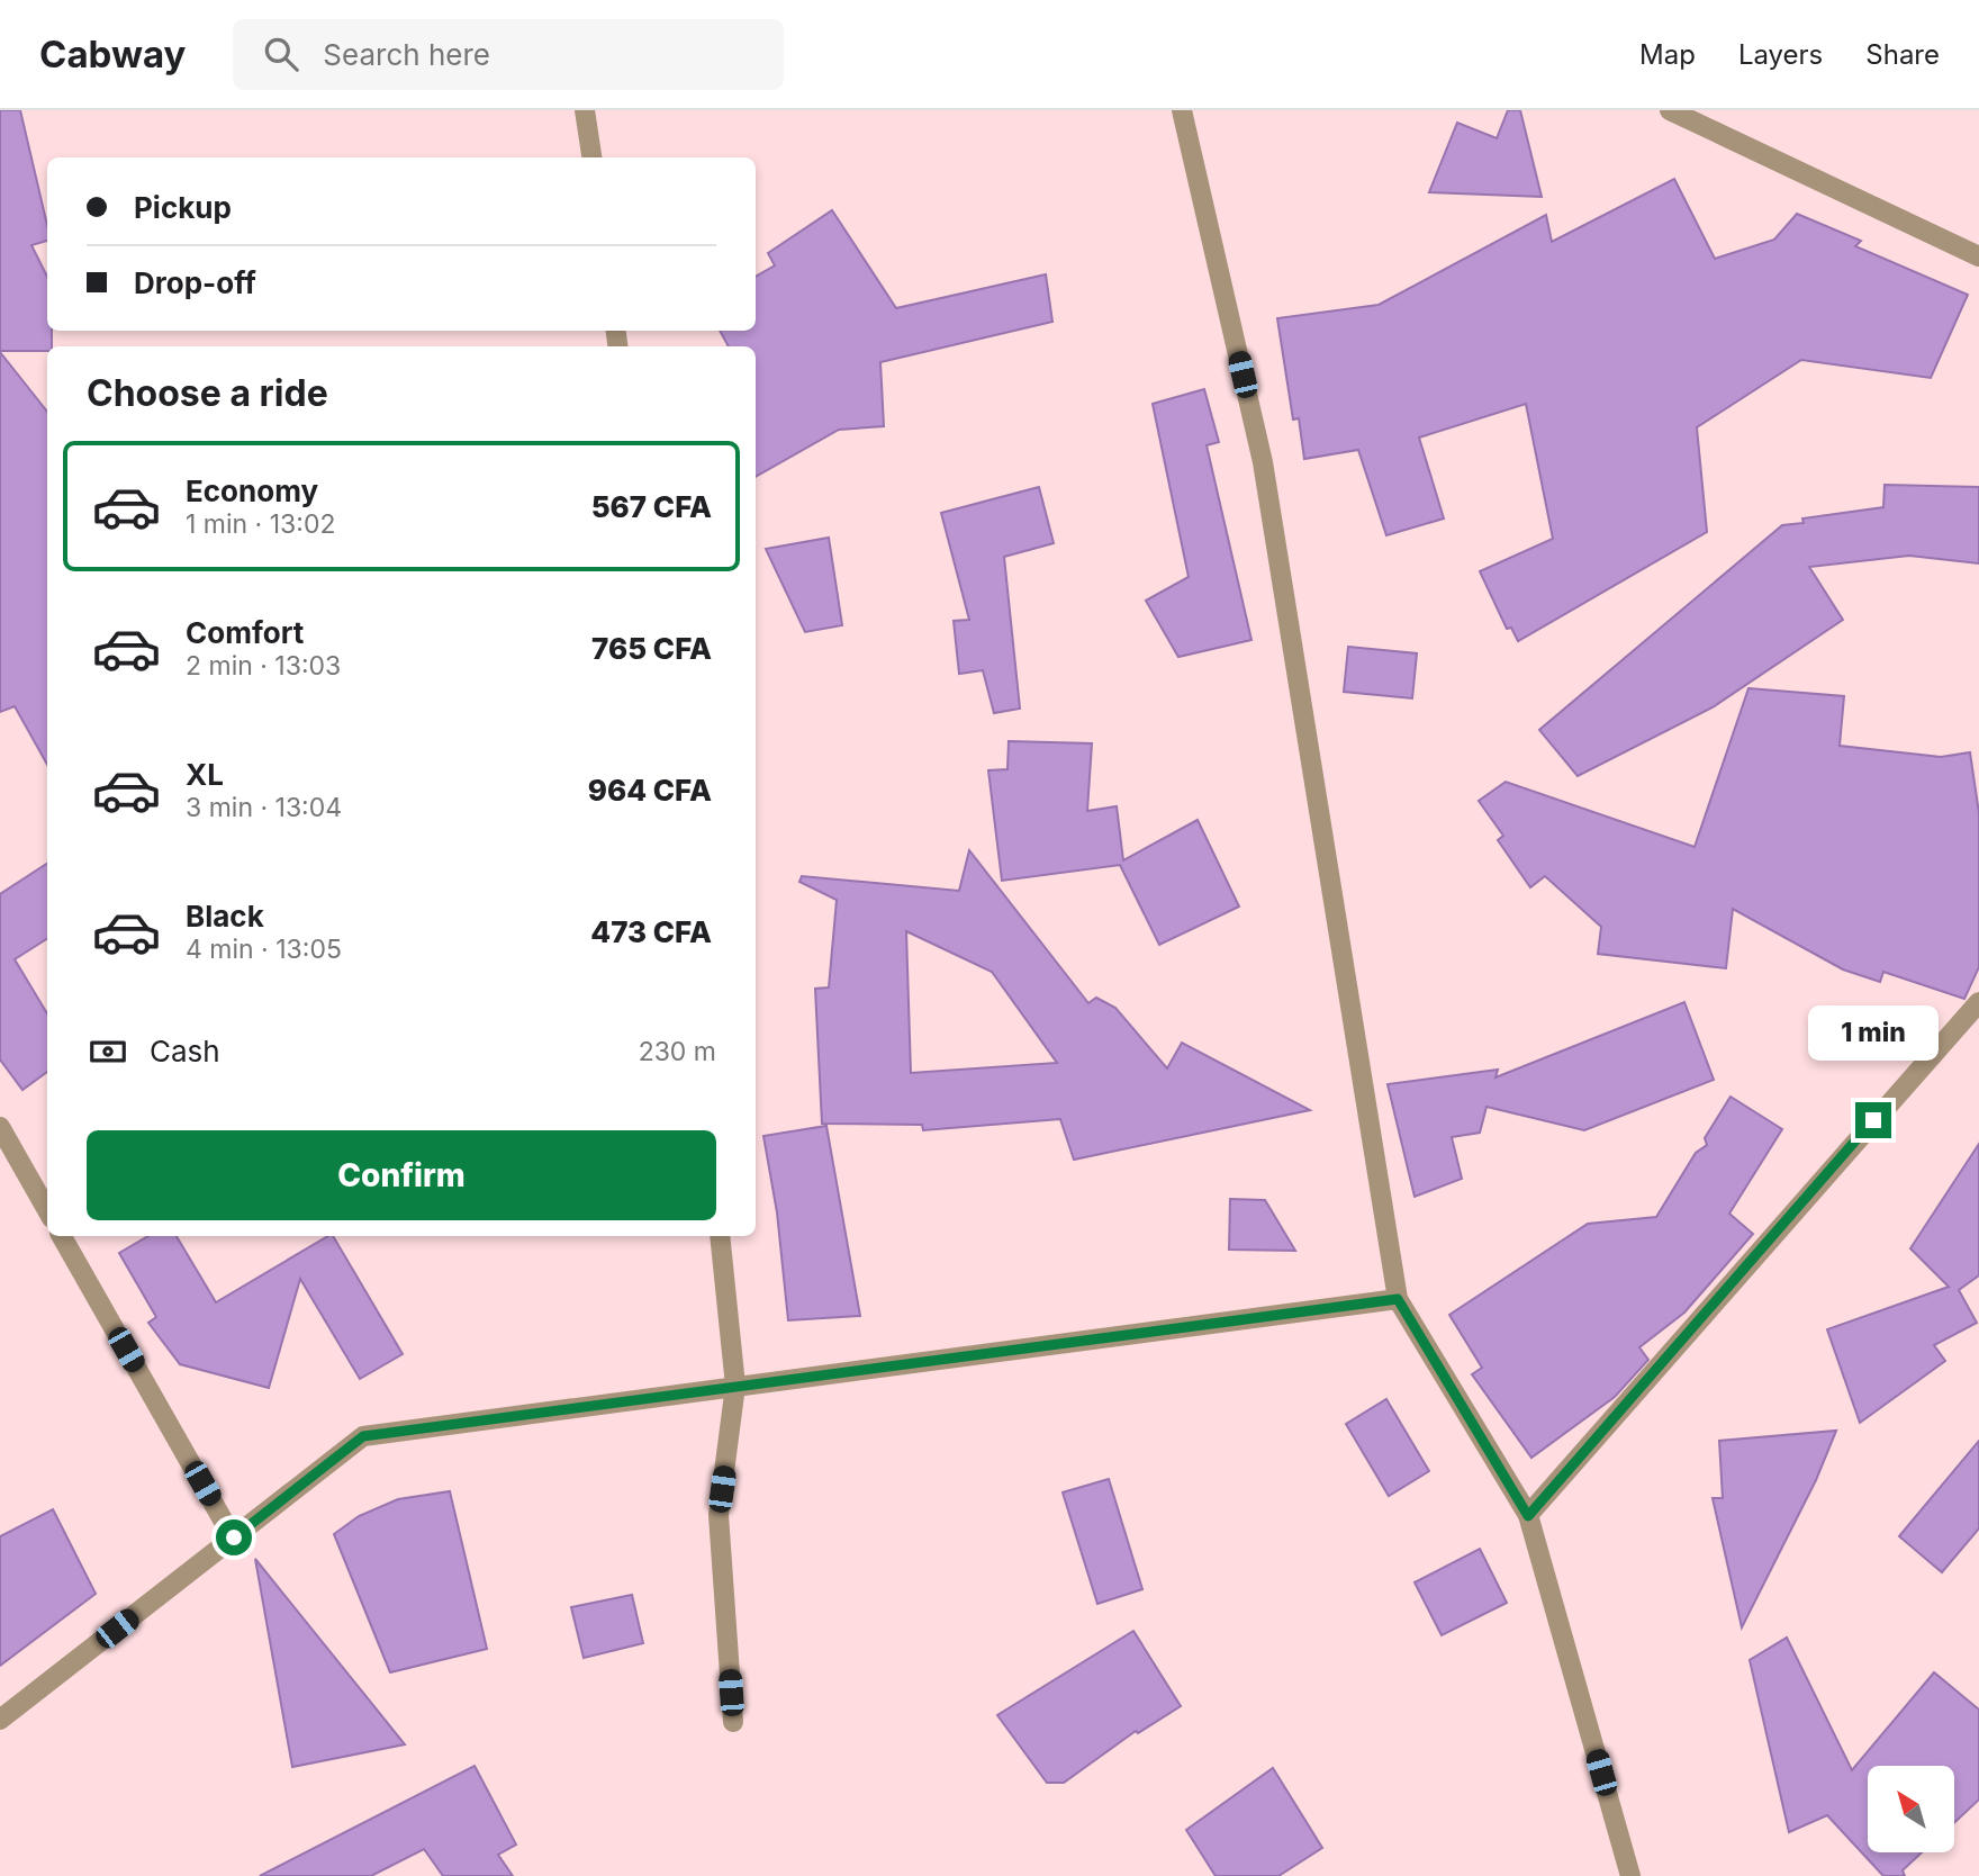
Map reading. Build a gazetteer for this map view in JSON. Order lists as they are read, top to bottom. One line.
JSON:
{"north":"top left","page":{"header":"Cabway","search":"Search here","nav":["Map","Layers","Share"],"banner":["Pickup","Drop-off"],"heading":"Choose a ride","list":[{"name":"Economy","note":"1 min · 13:02","value":"567 CFA"},{"name":"Comfort","note":"2 min · 13:03","value":"765 CFA"},{"name":"XL","note":"3 min · 13:04","value":"964 CFA"},{"name":"Black","note":"4 min · 13:05","value":"473 CFA"}],"bubble":"1 min","pay":["Cash","230 m"],"buttons":"Confirm"}}
